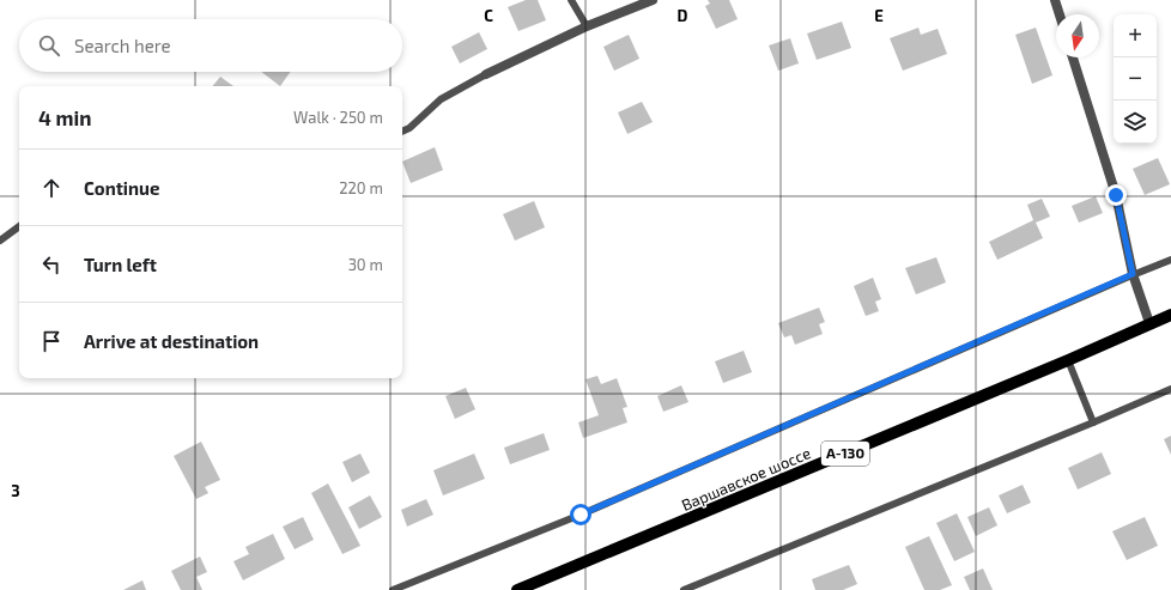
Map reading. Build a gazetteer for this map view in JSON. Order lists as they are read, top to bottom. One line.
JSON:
{"streets":{"main road":["А-130","Варшавское шоссе"]},"north":"bottom","page":{"map_buttons":["+","−"],"search":"Search here","heading":["4 min","Walk · 250 m"],"list":[["Continue","220 m"],["Turn left","30 m"],"Arrive at destination"]},"grid":{"columns":["C","D","E"],"rows":["3"]}}
